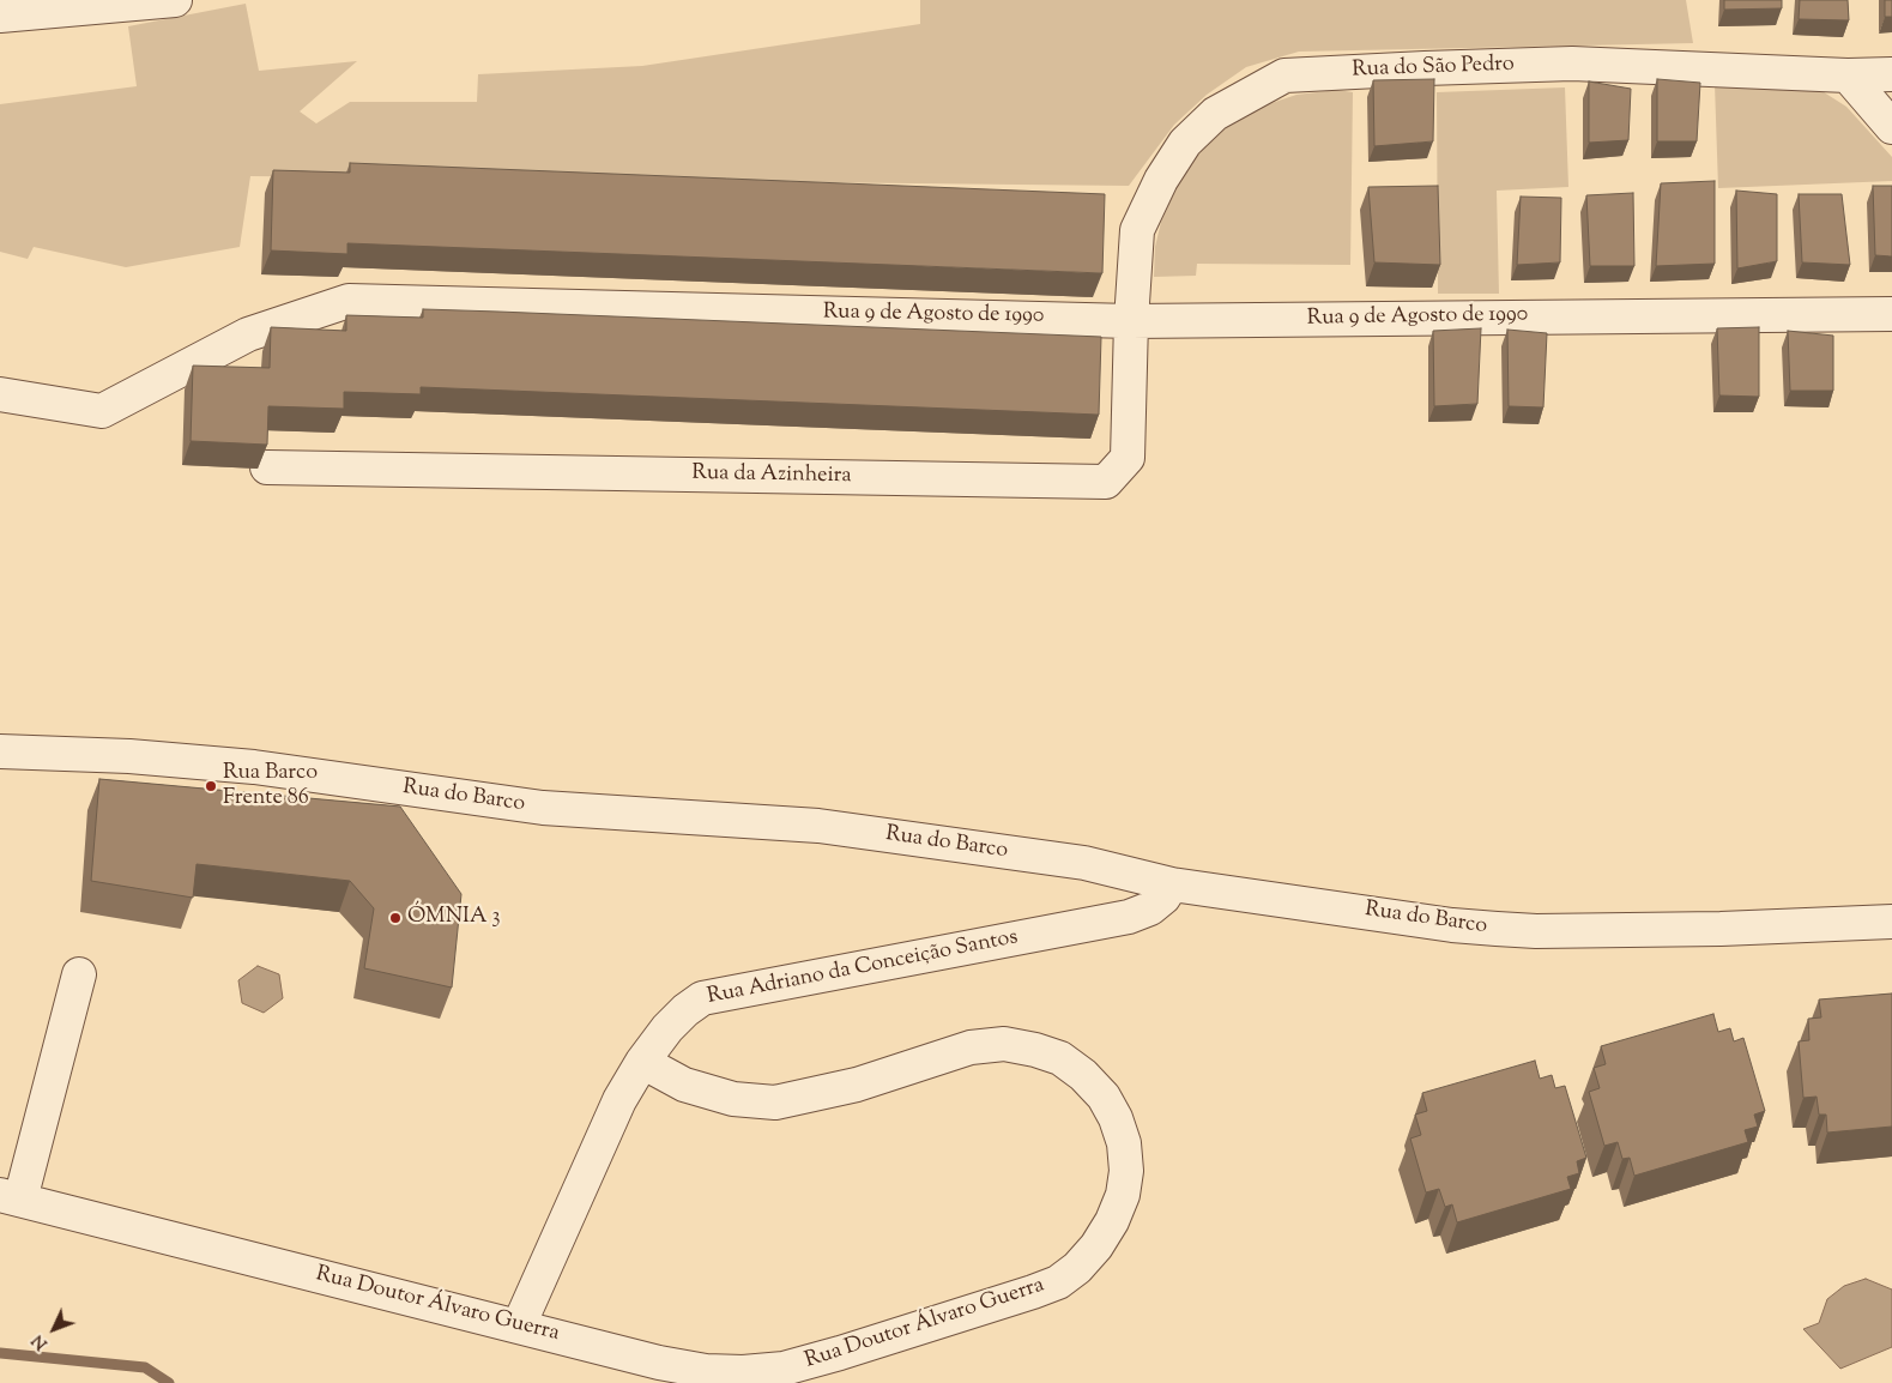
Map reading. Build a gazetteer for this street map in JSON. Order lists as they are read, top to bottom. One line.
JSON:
{"streets":{"street":["Rua do São Pedro","Rua 9 de Agosto de 1990","Rua da Azinheira","Rua do Barco","Rua Adriano da Conceição Santos","Rua Doutor Álvaro Guerra"]},"crossings":[["Rua do São Pedro","Rua 9 de Agosto de 1990"],["Rua do São Pedro","Rua da Azinheira"],["Rua 9 de Agosto de 1990","Rua da Azinheira"],["Rua do Barco","Rua Adriano da Conceição Santos"],["Rua Adriano da Conceição Santos","Rua Doutor Álvaro Guerra"]],"places":["Rua Barco Frente 86","ÓMNIA 3"],"north":"bottom left"}
